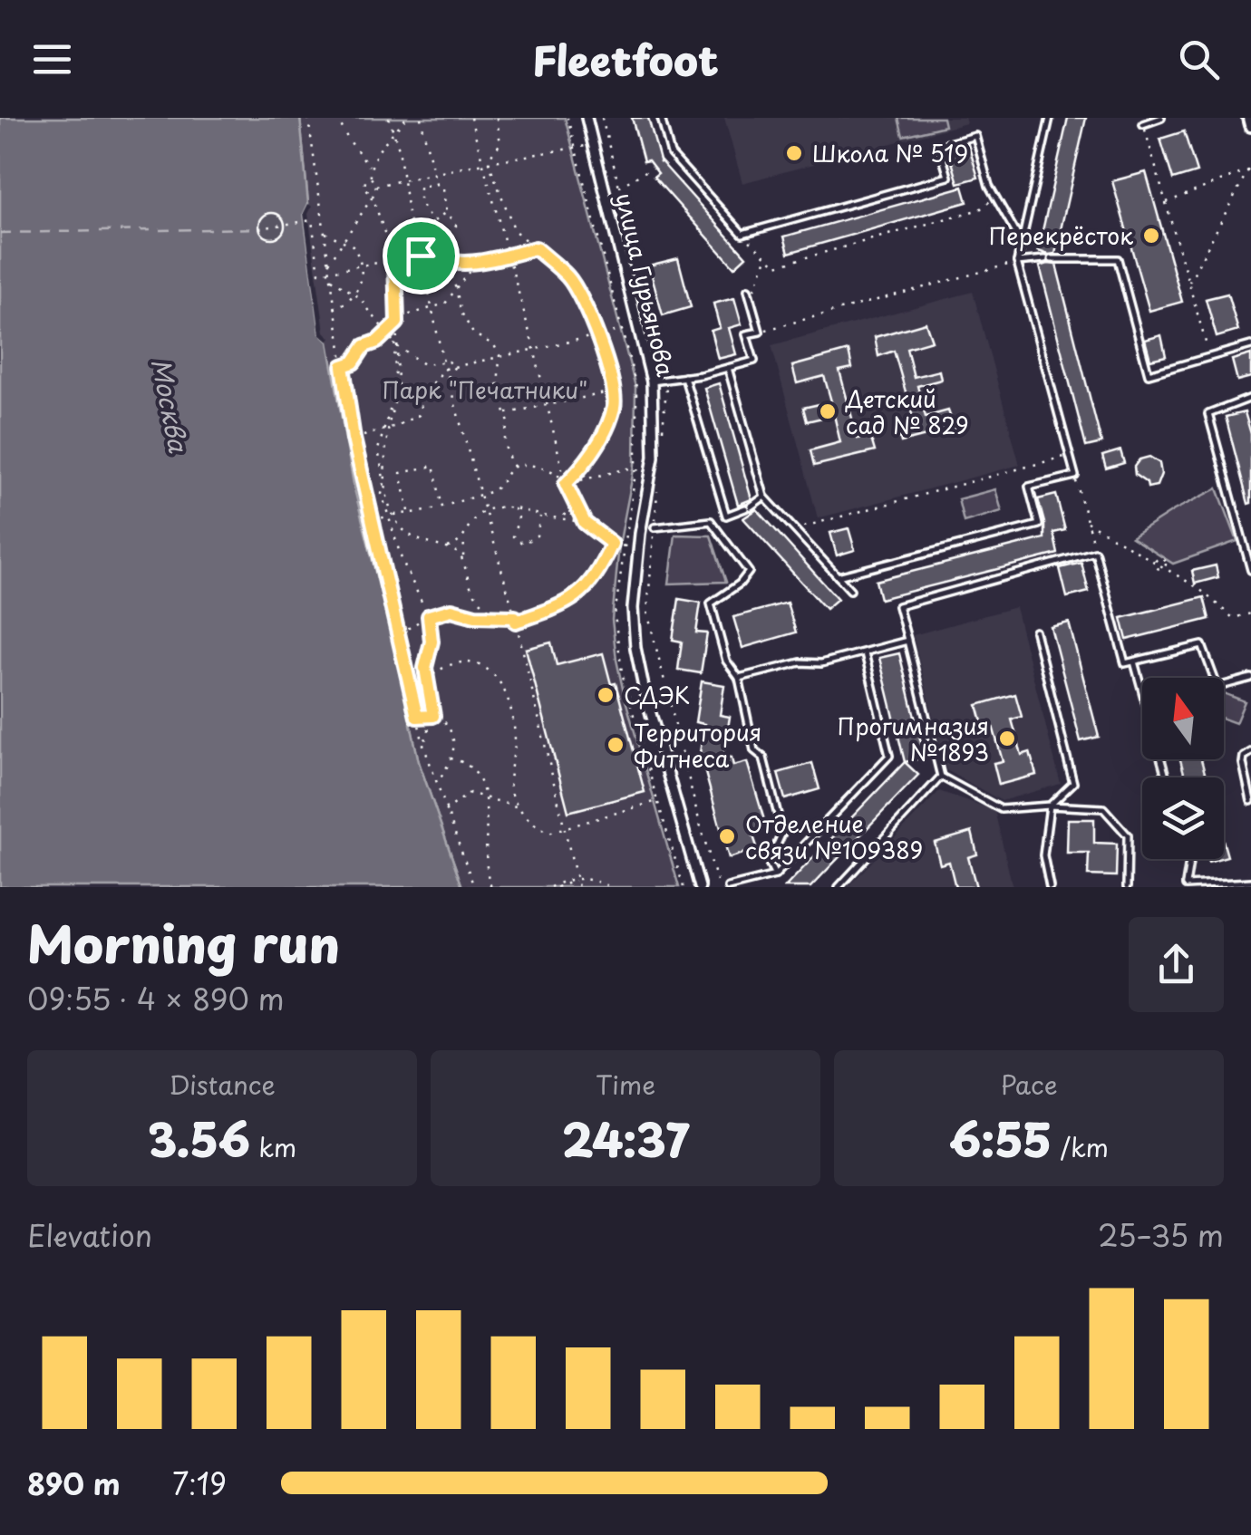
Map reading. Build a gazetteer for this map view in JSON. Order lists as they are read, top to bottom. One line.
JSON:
{"streets":{"street":["улица Гурьянова"]},"water":["Москва"],"parks":["Парк \"Печатники\""],"places":["Школа № 519","Перекрёсток","Детский сад № 829","СДЭК","Прогимназия №1893","Территория Фитнеса","Отделение связи №109389"],"north":"top","page":{"header":"Fleetfoot","heading":["Morning run","09:55 · 4 × 890 m"],"stats":[["Distance","3.56 km"],["Time","24:37"],["Pace","6:55 /km"]],"chart":["Elevation","25–35 m"],"list":[{"name":"890 m","note":"7:19"}]}}
